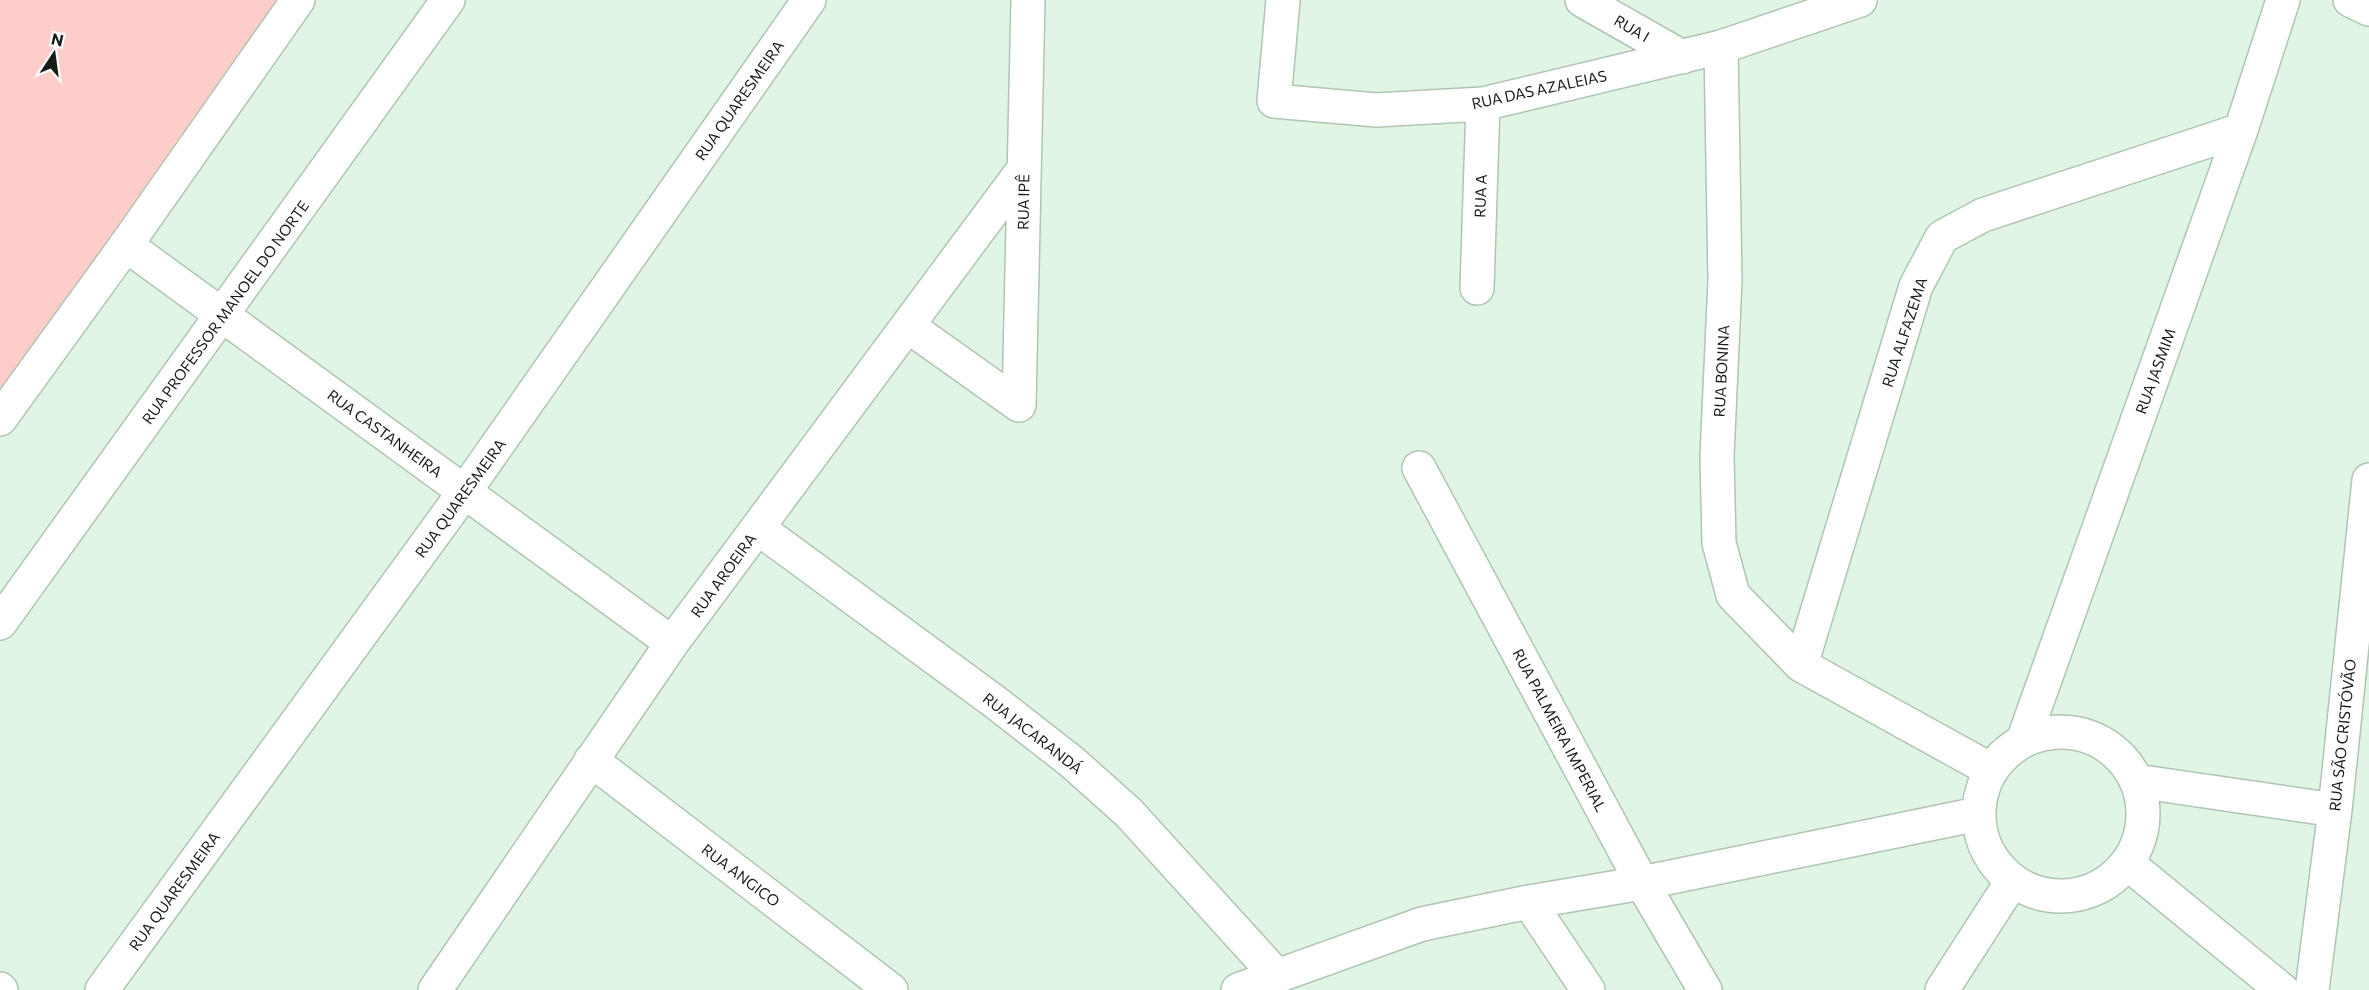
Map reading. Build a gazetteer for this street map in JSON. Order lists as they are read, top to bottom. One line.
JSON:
{"streets":{"street":["RUA I","RUA DAS AZALEIAS","RUA QUARESMEIRA","RUA A","RUA IPÊ","RUA PROFESSOR MANOEL DO NORTE","RUA ALFAZEMA","RUA BONINA","RUA JASMIM","RUA CASTANHEIRA","RUA AROEIRA","RUA PALMEIRA IMPERIAL","RUA JACARANDÁ","RUA SÃO CRISTÓVÃO","RUA ANGICO"]},"crossings":[["RUA I","RUA DAS AZALEIAS"],["RUA DAS AZALEIAS","RUA A"],["RUA DAS AZALEIAS","RUA BONINA"],["RUA QUARESMEIRA","RUA CASTANHEIRA"],["RUA IPÊ","RUA AROEIRA"],["RUA PROFESSOR MANOEL DO NORTE","RUA CASTANHEIRA"],["RUA ALFAZEMA","RUA BONINA"],["RUA ALFAZEMA","RUA JASMIM"],["RUA BONINA","RUA JASMIM"],["RUA CASTANHEIRA","RUA AROEIRA"],["RUA AROEIRA","RUA JACARANDÁ"],["RUA AROEIRA","RUA ANGICO"]],"north":"top"}
